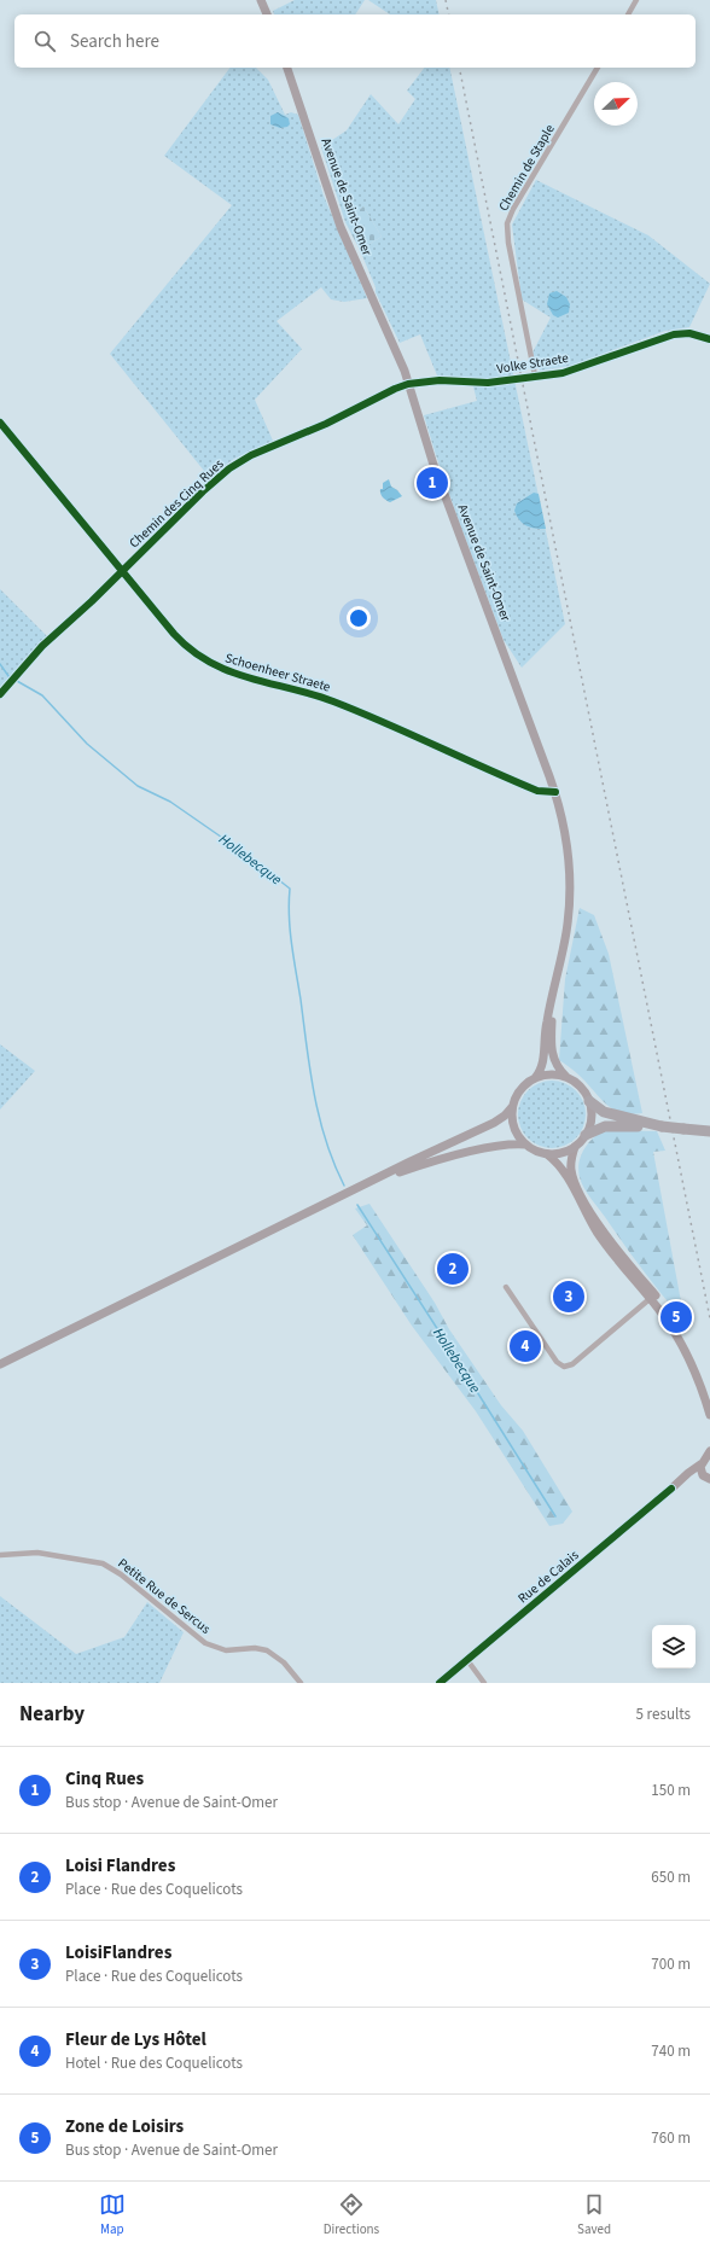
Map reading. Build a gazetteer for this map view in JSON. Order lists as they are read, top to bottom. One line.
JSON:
{"streets":{"main road":["Avenue de Saint-Omer","Rue de Calais"],"street":["Chemin de Staple","Volke Straete","Chemin des Cinq Rues","Schoenheer Straete","Petite Rue de Sercus"]},"crossings":[["Chemin de Staple","Volke Straete"],["Avenue de Saint-Omer","Volke Straete"],["Avenue de Saint-Omer","Chemin des Cinq Rues"],["Avenue de Saint-Omer","Schoenheer Straete"],["Volke Straete","Chemin des Cinq Rues"],["Chemin des Cinq Rues","Schoenheer Straete"]],"water":["Hollebecque"],"north":"top right","page":{"search":"Search here","pins":["1","2","3","5","4"],"heading":["Nearby","5 results"],"list":[{"mark":"1","name":"Cinq Rues","note":"Bus stop · Avenue de Saint-Omer","value":"150 m"},{"mark":"2","name":"Loisi Flandres","note":"Place · Rue des Coquelicots","value":"650 m"},{"mark":"3","name":"LoisiFlandres","note":"Place · Rue des Coquelicots","value":"700 m"},{"mark":"4","name":"Fleur de Lys Hôtel","note":"Hotel · Rue des Coquelicots","value":"740 m"},{"mark":"5","name":"Zone de Loisirs","note":"Bus stop · Avenue de Saint-Omer","value":"760 m"}],"nav":["Map","Directions","Saved"]}}
